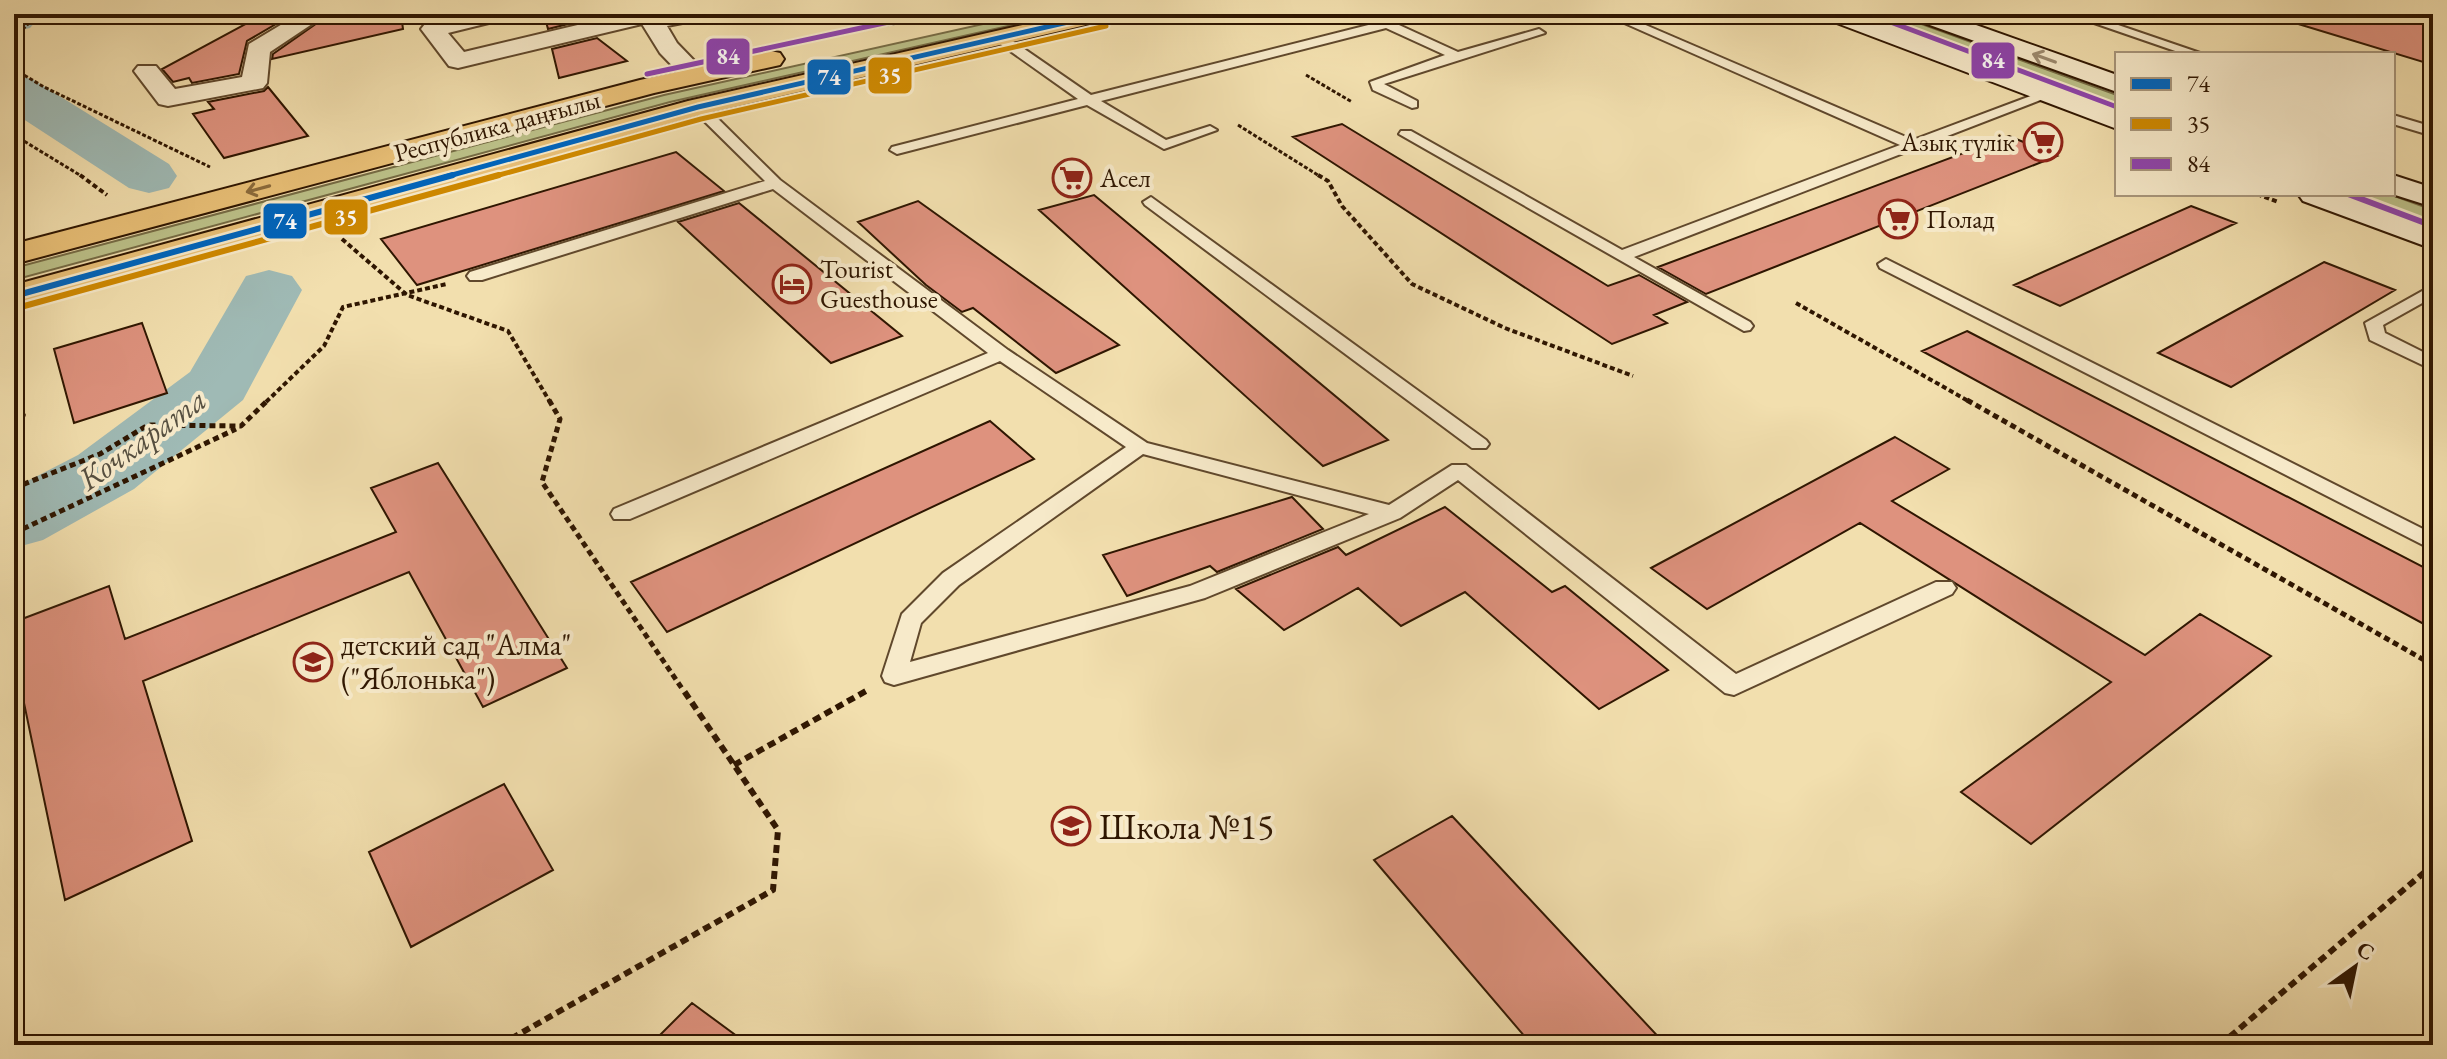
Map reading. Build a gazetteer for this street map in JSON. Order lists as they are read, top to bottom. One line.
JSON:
{"streets":{"main road":["Республика даңғылы"]},"water":["Кочкарата"],"places":{"supermarket":["Азық түлік","Асел","Полад"],"hotel":["Tourist Guesthouse"],"school or university":["детский сад \"Алма\" (\"Яблонька\")","Школа №15"]},"lines":["transit line 74","transit line 84","transit line 35"],"legend":["74","35","84"],"north":"top right"}
